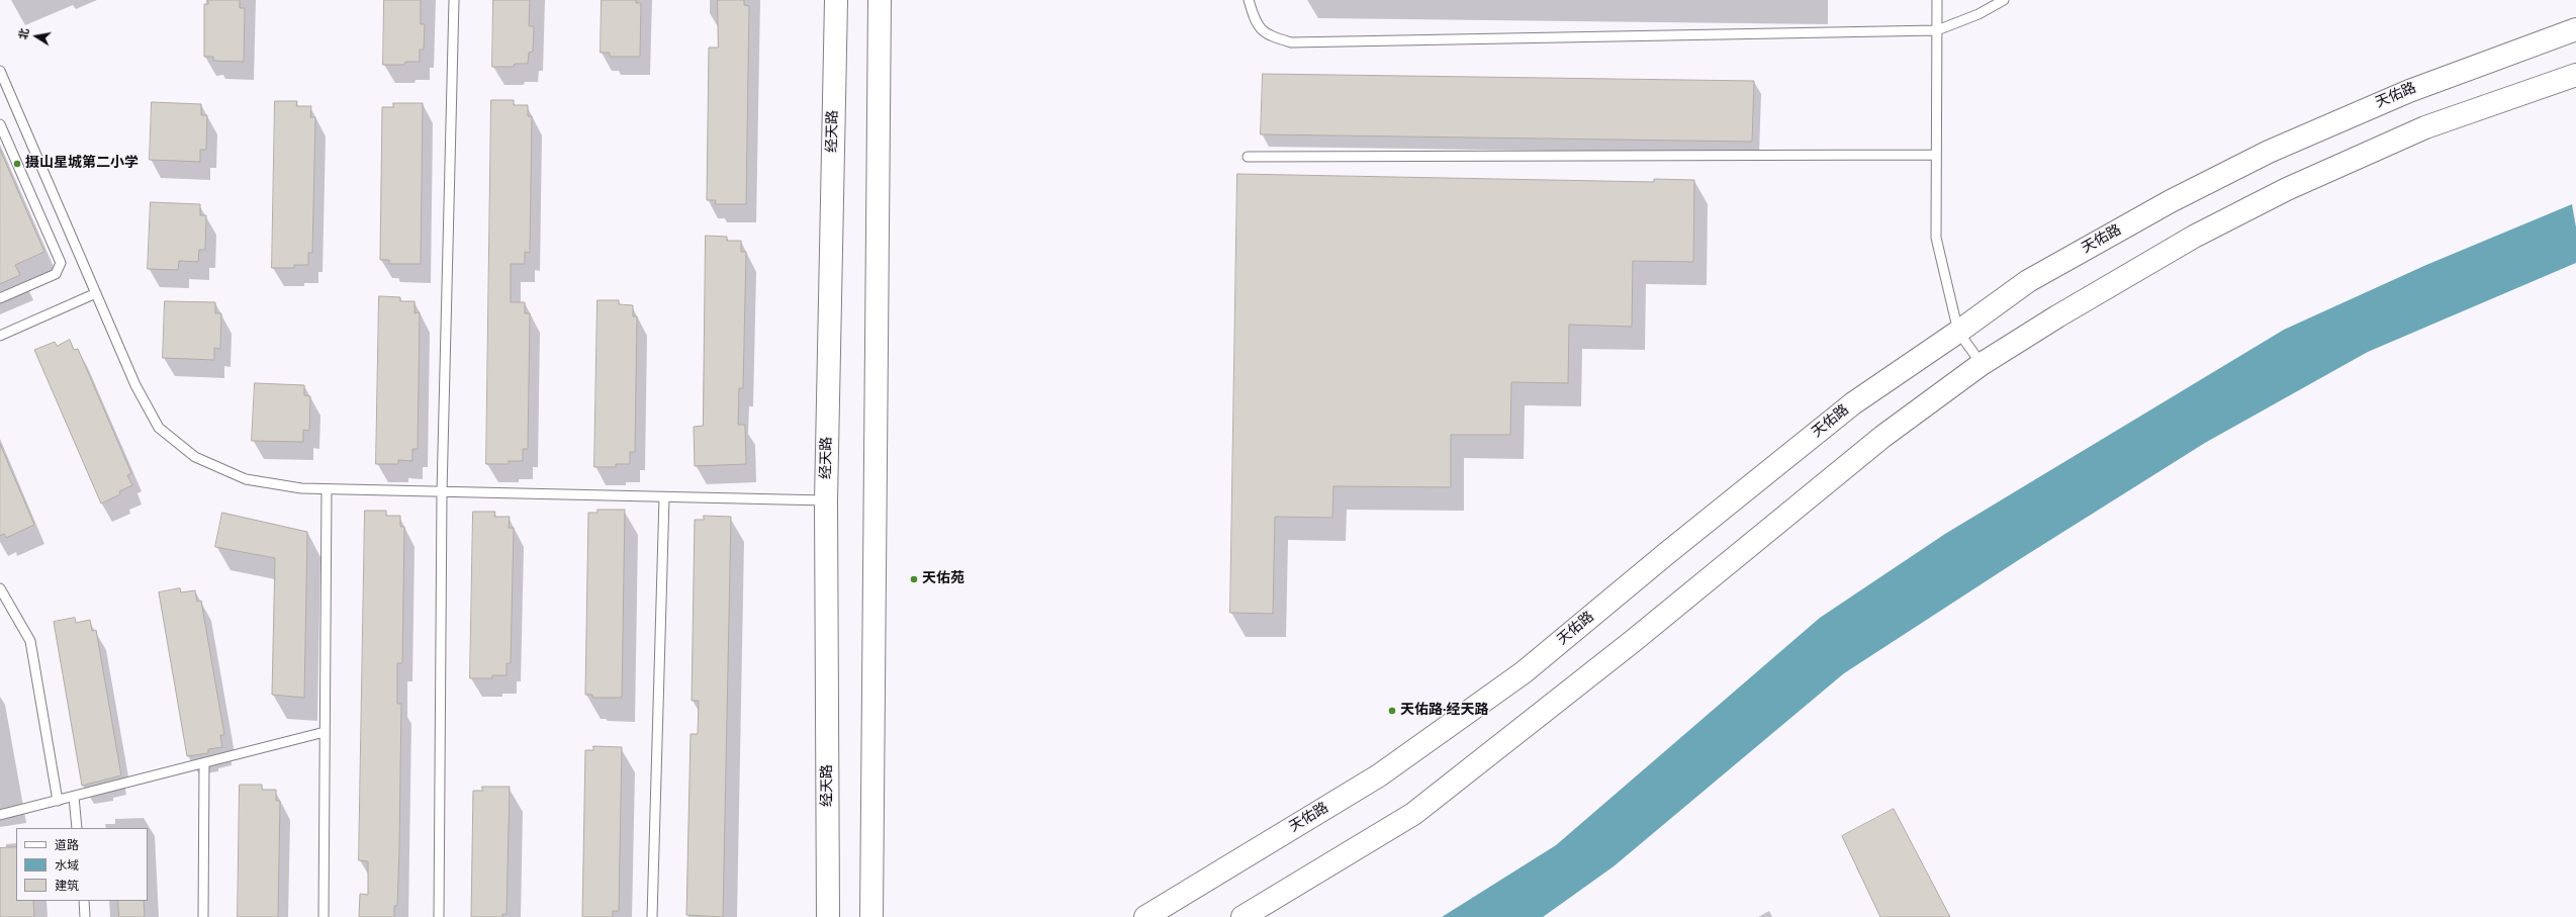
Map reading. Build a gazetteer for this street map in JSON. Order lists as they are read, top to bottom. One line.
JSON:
{"streets":{"main road":["天佑路","经天路"]},"places":["摄山星城第二小学","天佑苑","天佑路·经天路"],"legend":["道路","水域","建筑"],"north":"left"}
